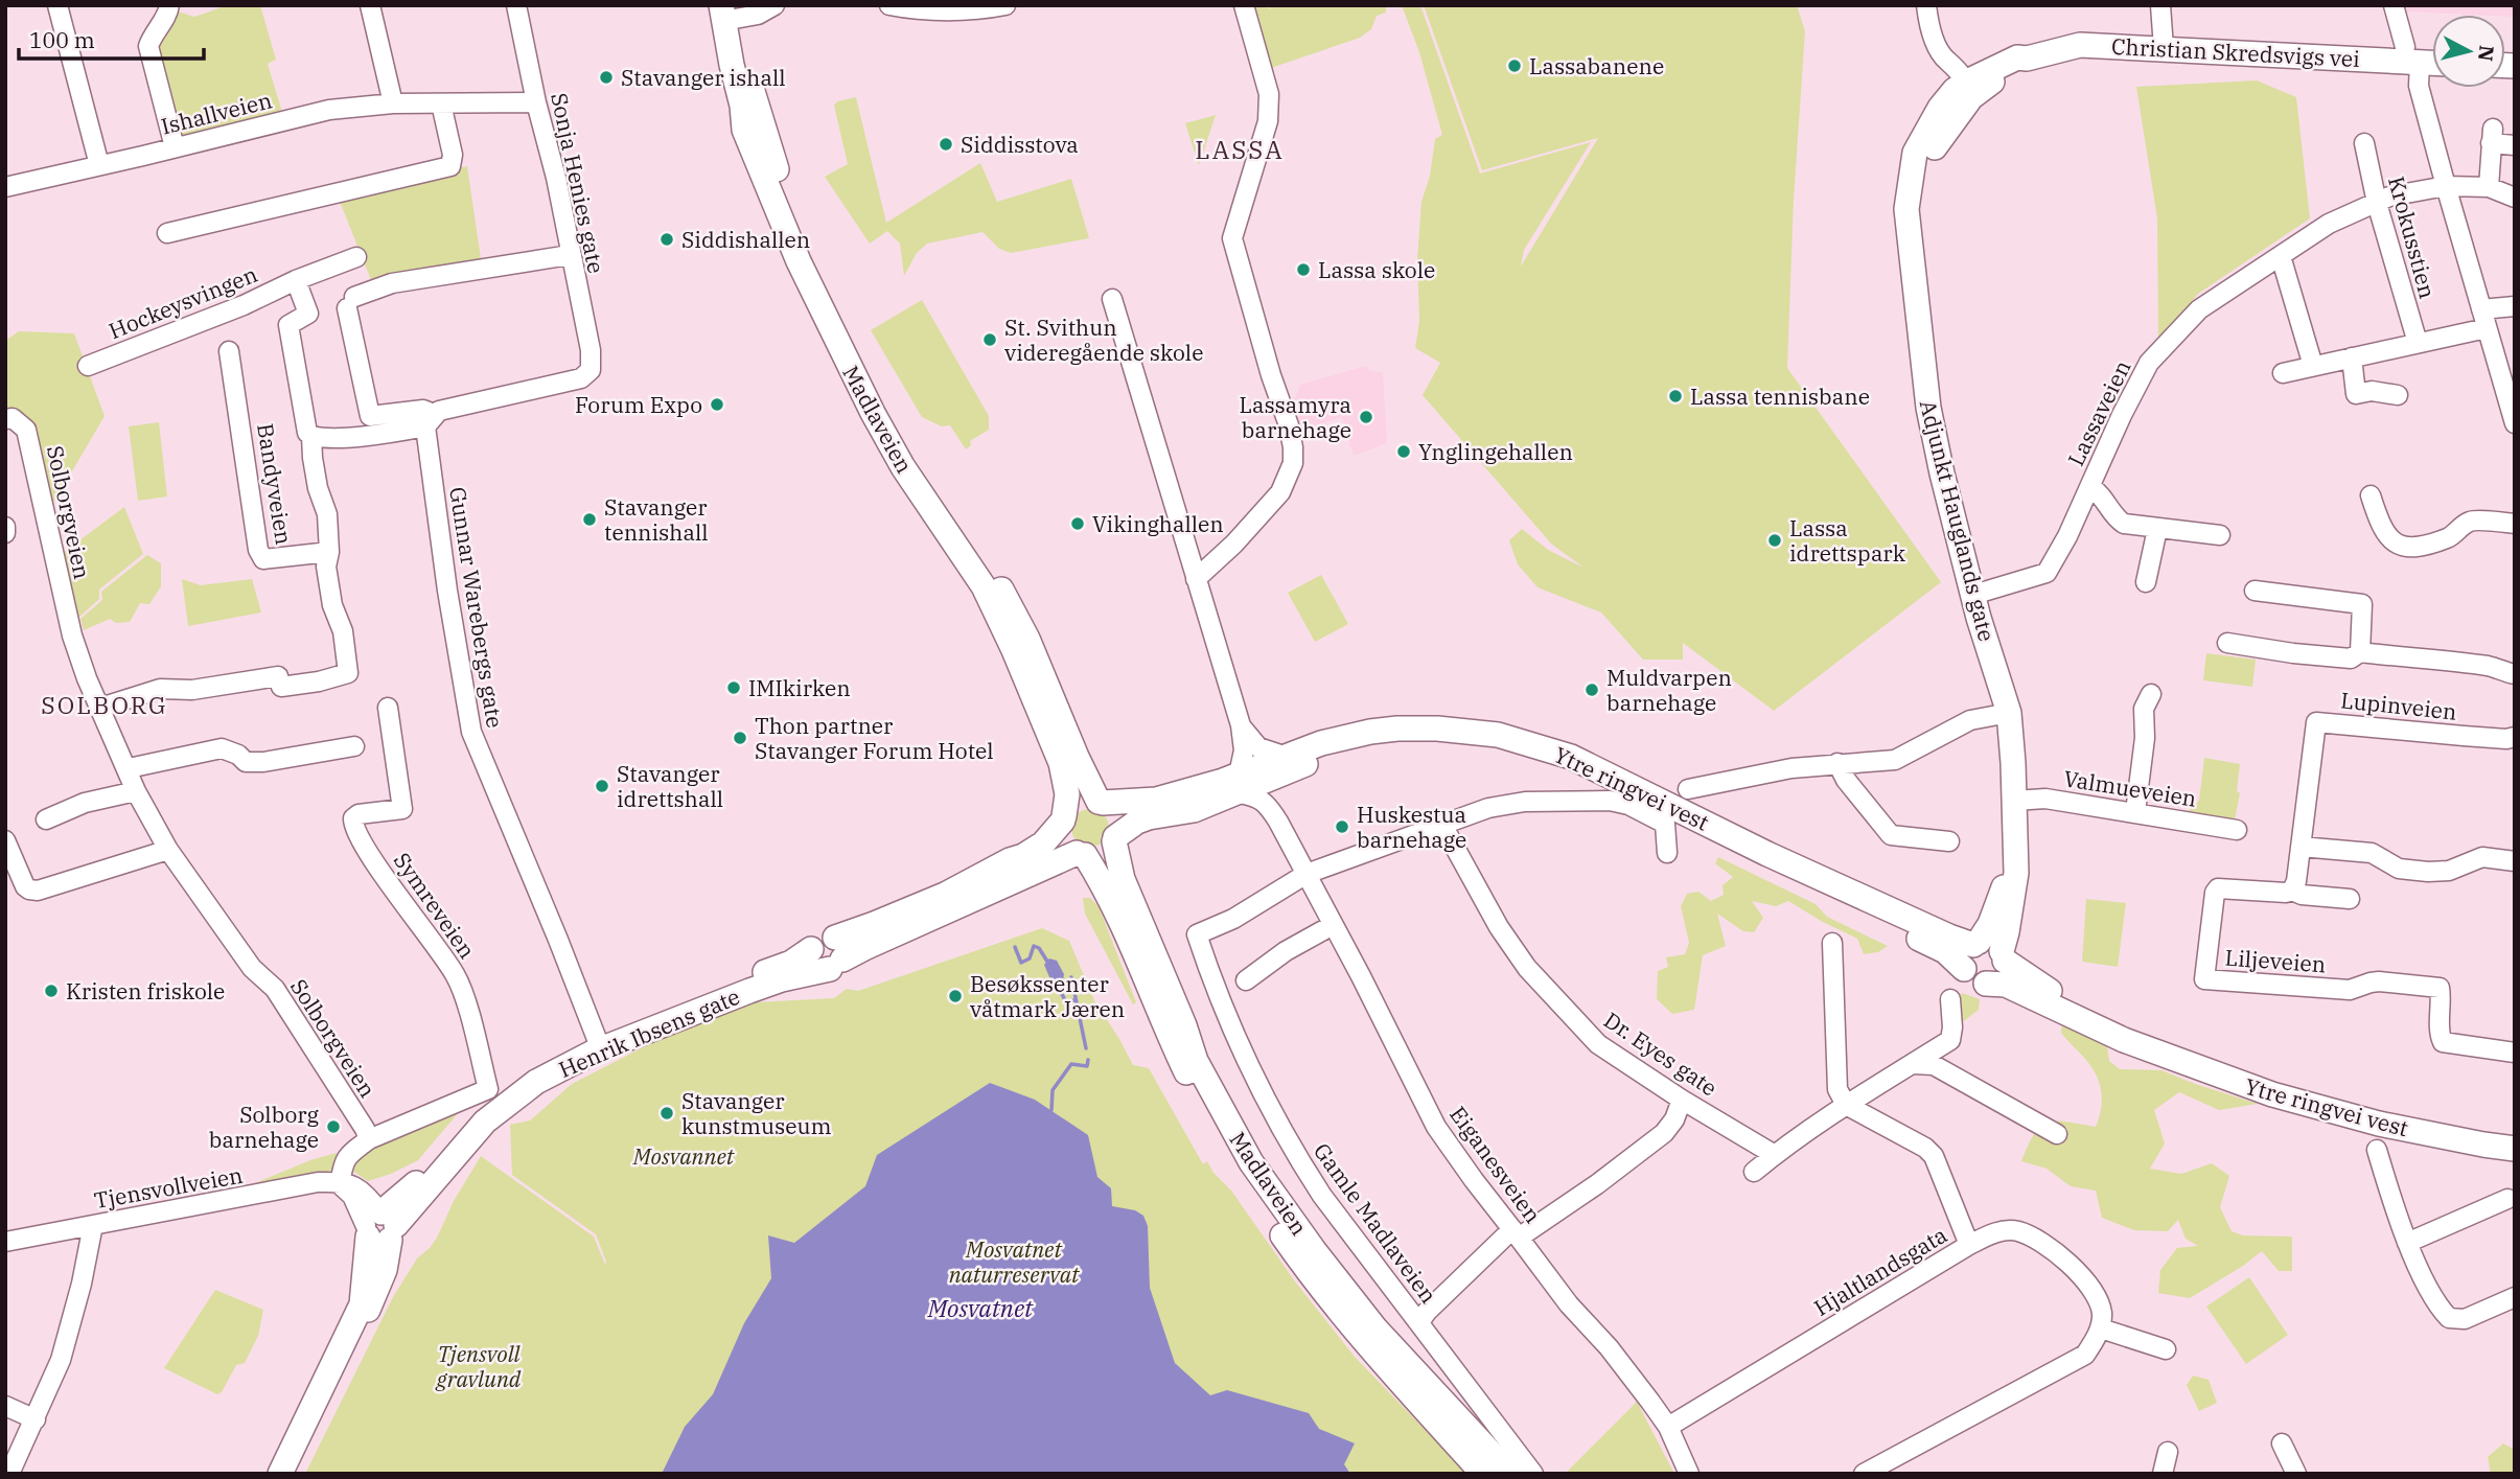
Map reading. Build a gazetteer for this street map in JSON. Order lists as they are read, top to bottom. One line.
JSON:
{"streets":{"main road":["Christian Skredsvigs vei","Madlaveien","Adjunkt Hauglands gate","Ytre ringvei vest","Henrik Ibsens gate"],"street":["Ishallveien","Sonja Henies gate","Krokusstien","Hockeysvingen","Lassaveien","Bandyveien","Solborgveien","Gunnar Warebergs gate","Lupinveien","Valmueveien","Symreveien","Liljeveien","Dr. Eyes gate","Eiganesveien","Tjensvollveien","Gamle Madlaveien","Hjaltlandsgata"]},"crossings":[["Christian Skredsvigs vei","Adjunkt Hauglands gate"],["Ishallveien","Sonja Henies gate"],["Sonja Henies gate","Gunnar Warebergs gate"],["Krokusstien","Lassaveien"],["Lassaveien","Adjunkt Hauglands gate"],["Madlaveien","Ytre ringvei vest"],["Madlaveien","Henrik Ibsens gate"],["Solborgveien","Symreveien"],["Adjunkt Hauglands gate","Ytre ringvei vest"],["Adjunkt Hauglands gate","Valmueveien"],["Gunnar Warebergs gate","Henrik Ibsens gate"],["Lupinveien","Liljeveien"],["Ytre ringvei vest","Henrik Ibsens gate"],["Ytre ringvei vest","Eiganesveien"],["Henrik Ibsens gate","Tjensvollveien"],["Eiganesveien","Gamle Madlaveien"],["Eiganesveien","Hjaltlandsgata"]],"districts":["LASSA","SOLBORG"],"water":["Mosvatnet"],"parks":["Mosvannet","Mosvatnet naturreservat","Tjensvoll gravlund"],"places":["Lassabanene","Stavanger ishall","Siddisstova","Siddishallen","Lassa skole","St. Svithun videregående skole","Lassa tennisbane","Forum Expo","Lassamyra barnehage","Ynglingehallen","Stavanger tennishall","Vikinghallen","Lassa idrettspark","IMIkirken","Muldvarpen barnehage","Thon partner Stavanger Forum Hotel","Stavanger idrettshall","Huskestua barnehage","Kristen friskole","Besøkssenter våtmark Jæren","Stavanger kunstmuseum","Solborg barnehage"],"scale_bar":"100 m","north":"right"}
